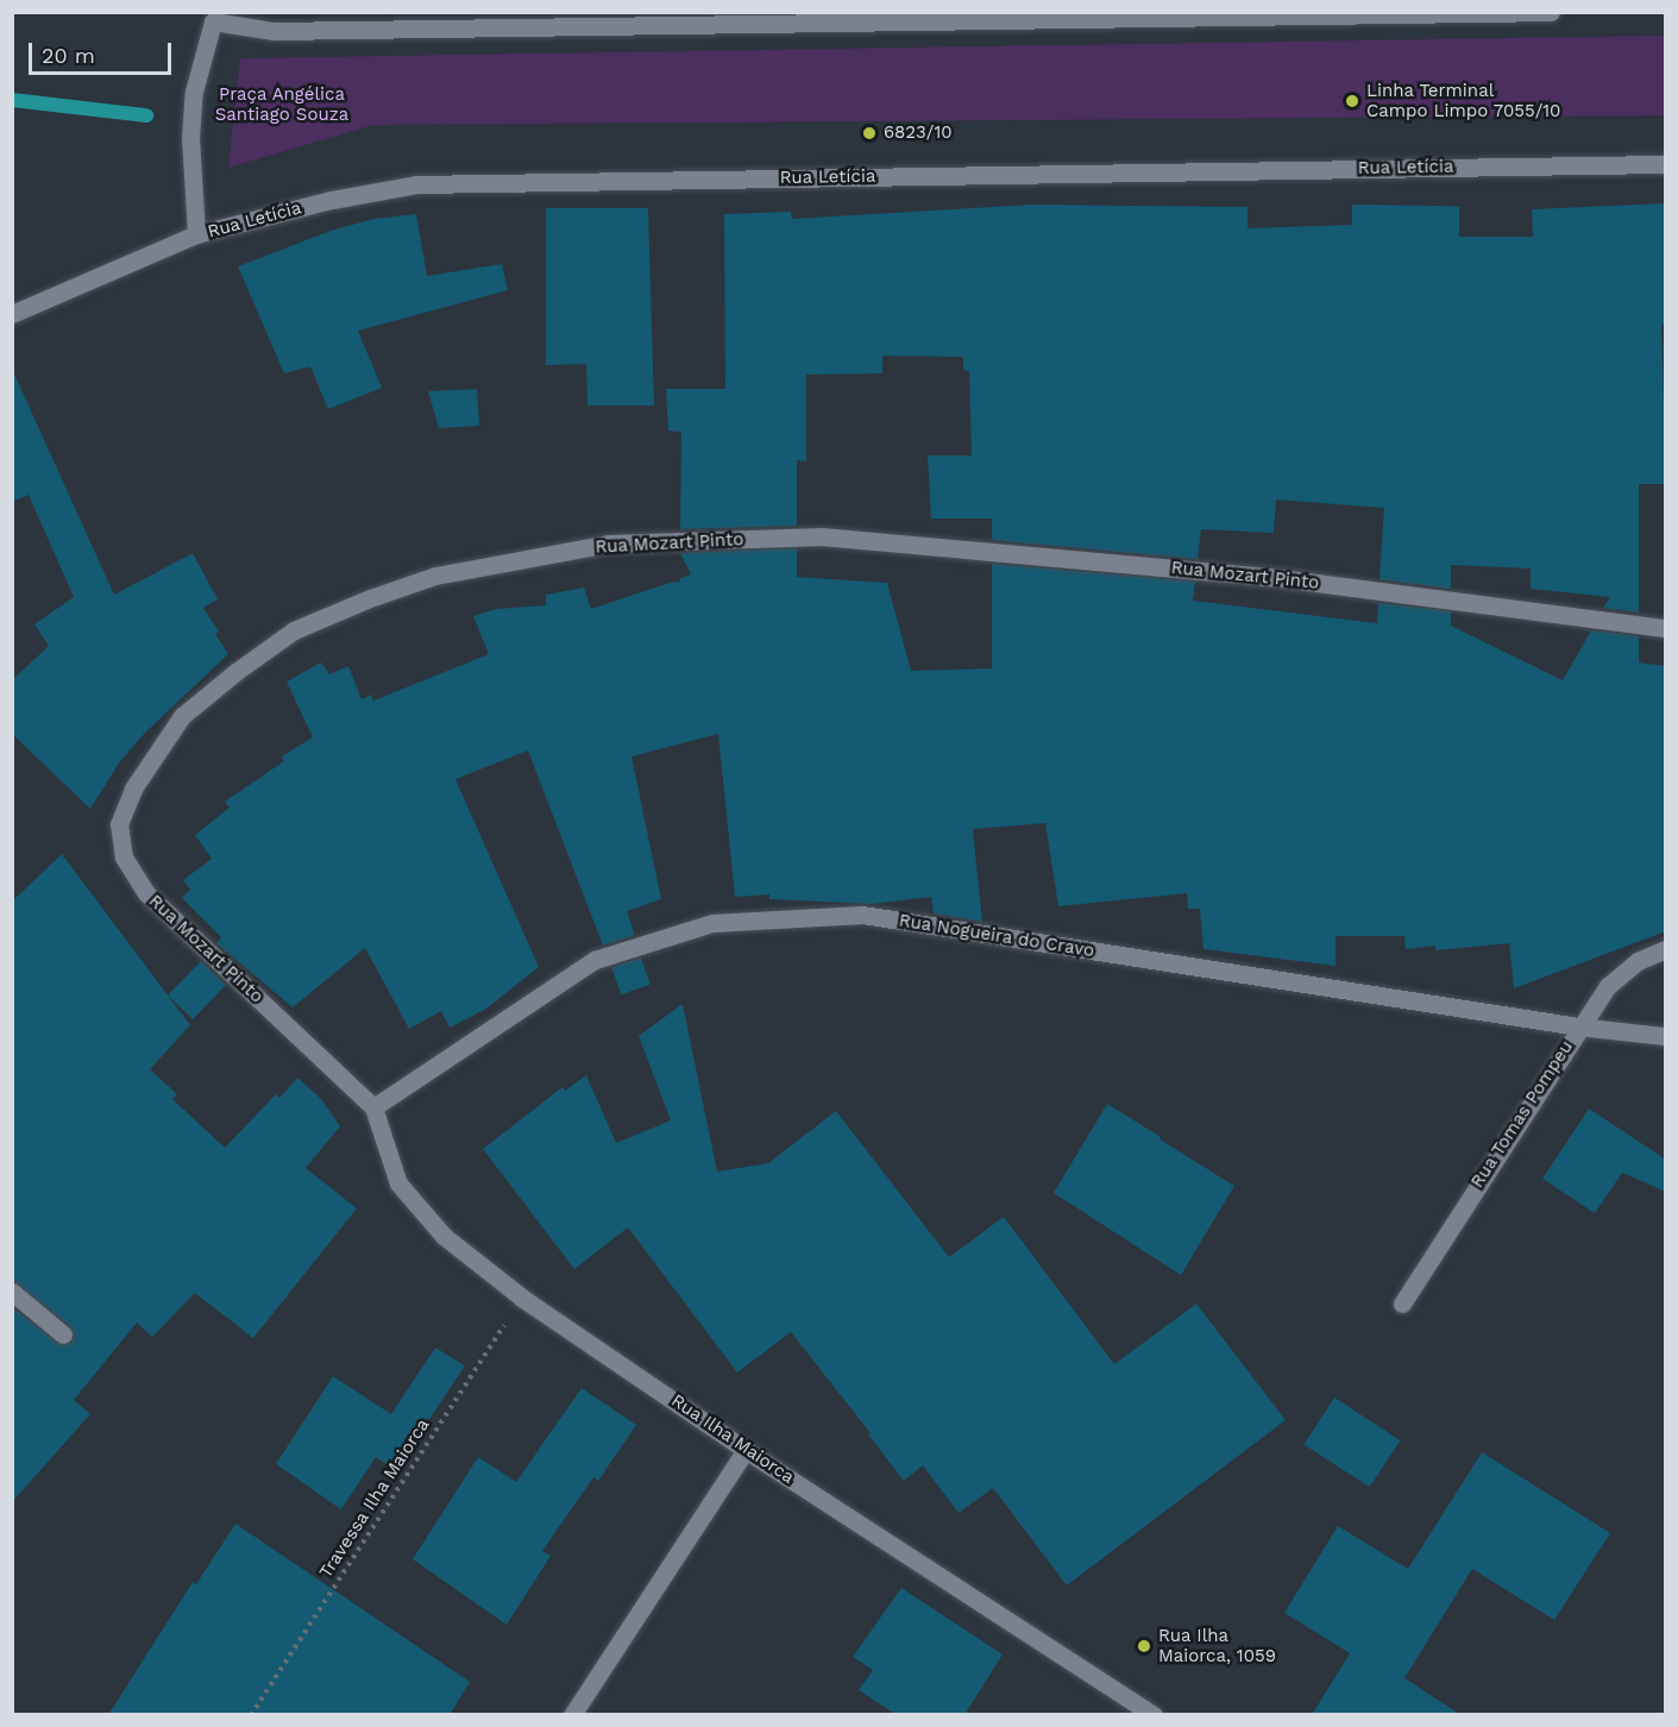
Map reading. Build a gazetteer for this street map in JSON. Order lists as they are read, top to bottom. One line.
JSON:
{"streets":{"street":["Rua Letícia","Rua Mozart Pinto","Rua Nogueira do Cravo","Rua Tomas Pompeu","Rua Ilha Maiorca"],"path":["Travessa Ilha Maiorca"]},"crossings":[["Rua Mozart Pinto","Rua Nogueira do Cravo"],["Rua Mozart Pinto","Rua Ilha Maiorca"],["Rua Nogueira do Cravo","Rua Tomas Pompeu"],["Rua Nogueira do Cravo","Rua Ilha Maiorca"],["Rua Ilha Maiorca","Travessa Ilha Maiorca"]],"parks":["Praça Angélica Santiago Souza"],"places":["Linha Terminal Campo Limpo 7055/10","6823/10","Rua Ilha Maiorca, 1059"],"scale_bar":"20 m"}
